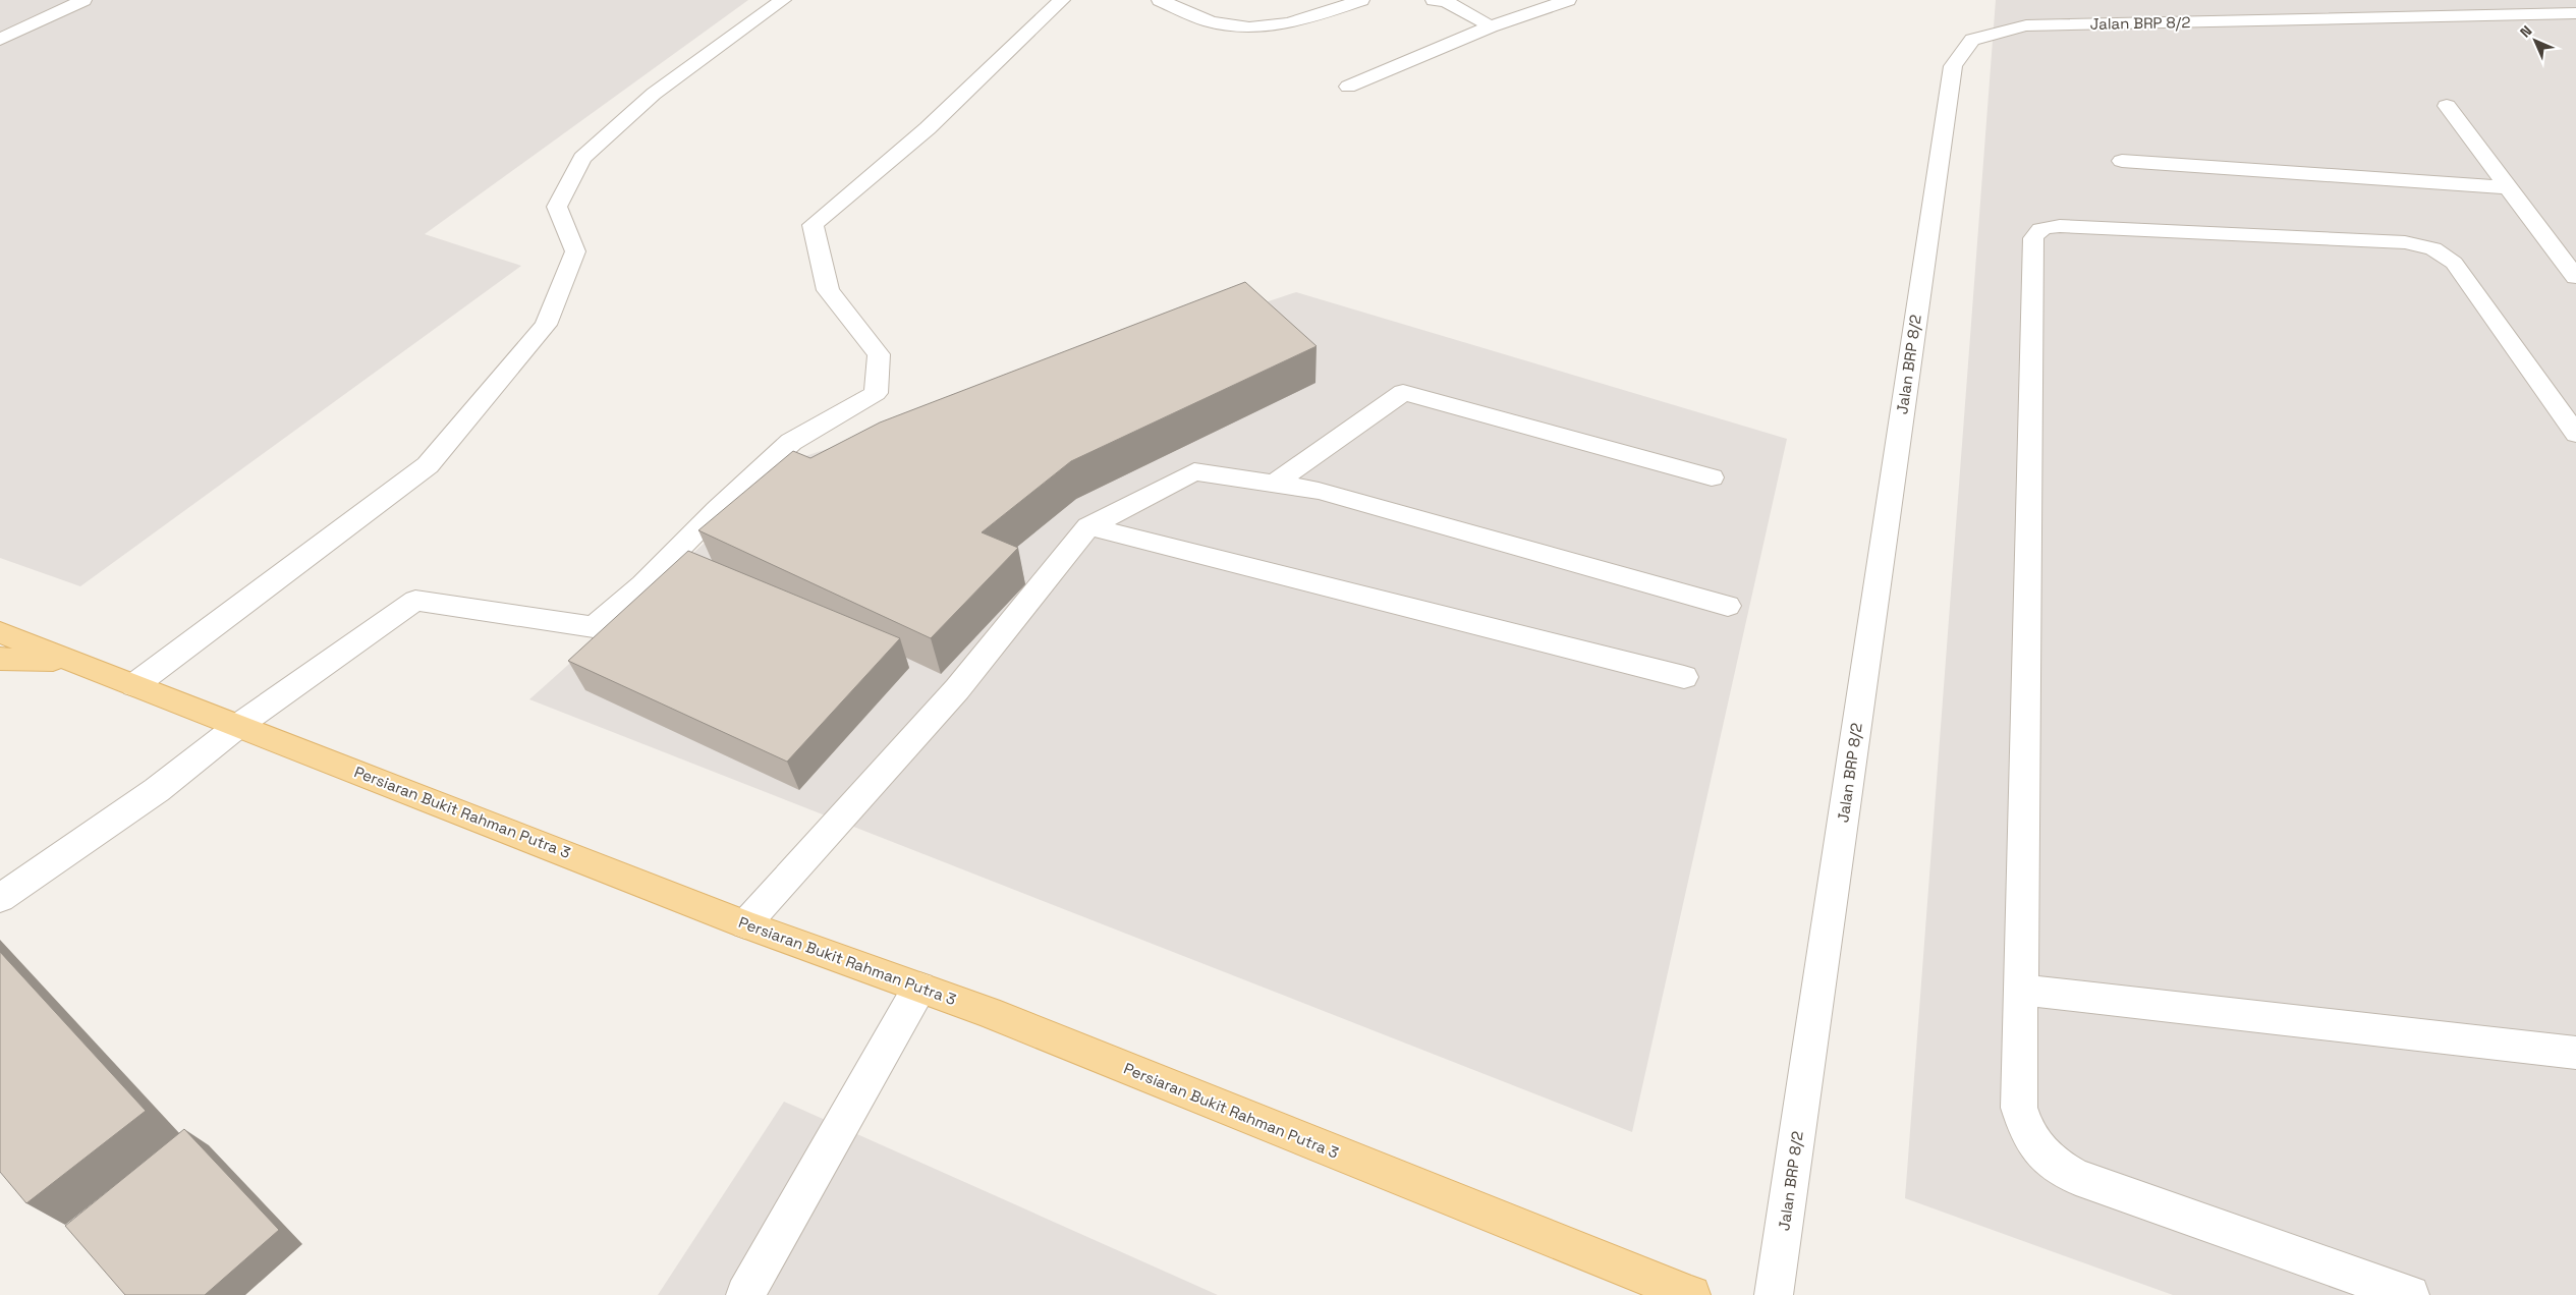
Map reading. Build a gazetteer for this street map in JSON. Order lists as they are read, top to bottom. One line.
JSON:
{"streets":{"main road":["Persiaran Bukit Rahman Putra 3"],"street":["Jalan BRP 8/2"]},"north":"top left"}
